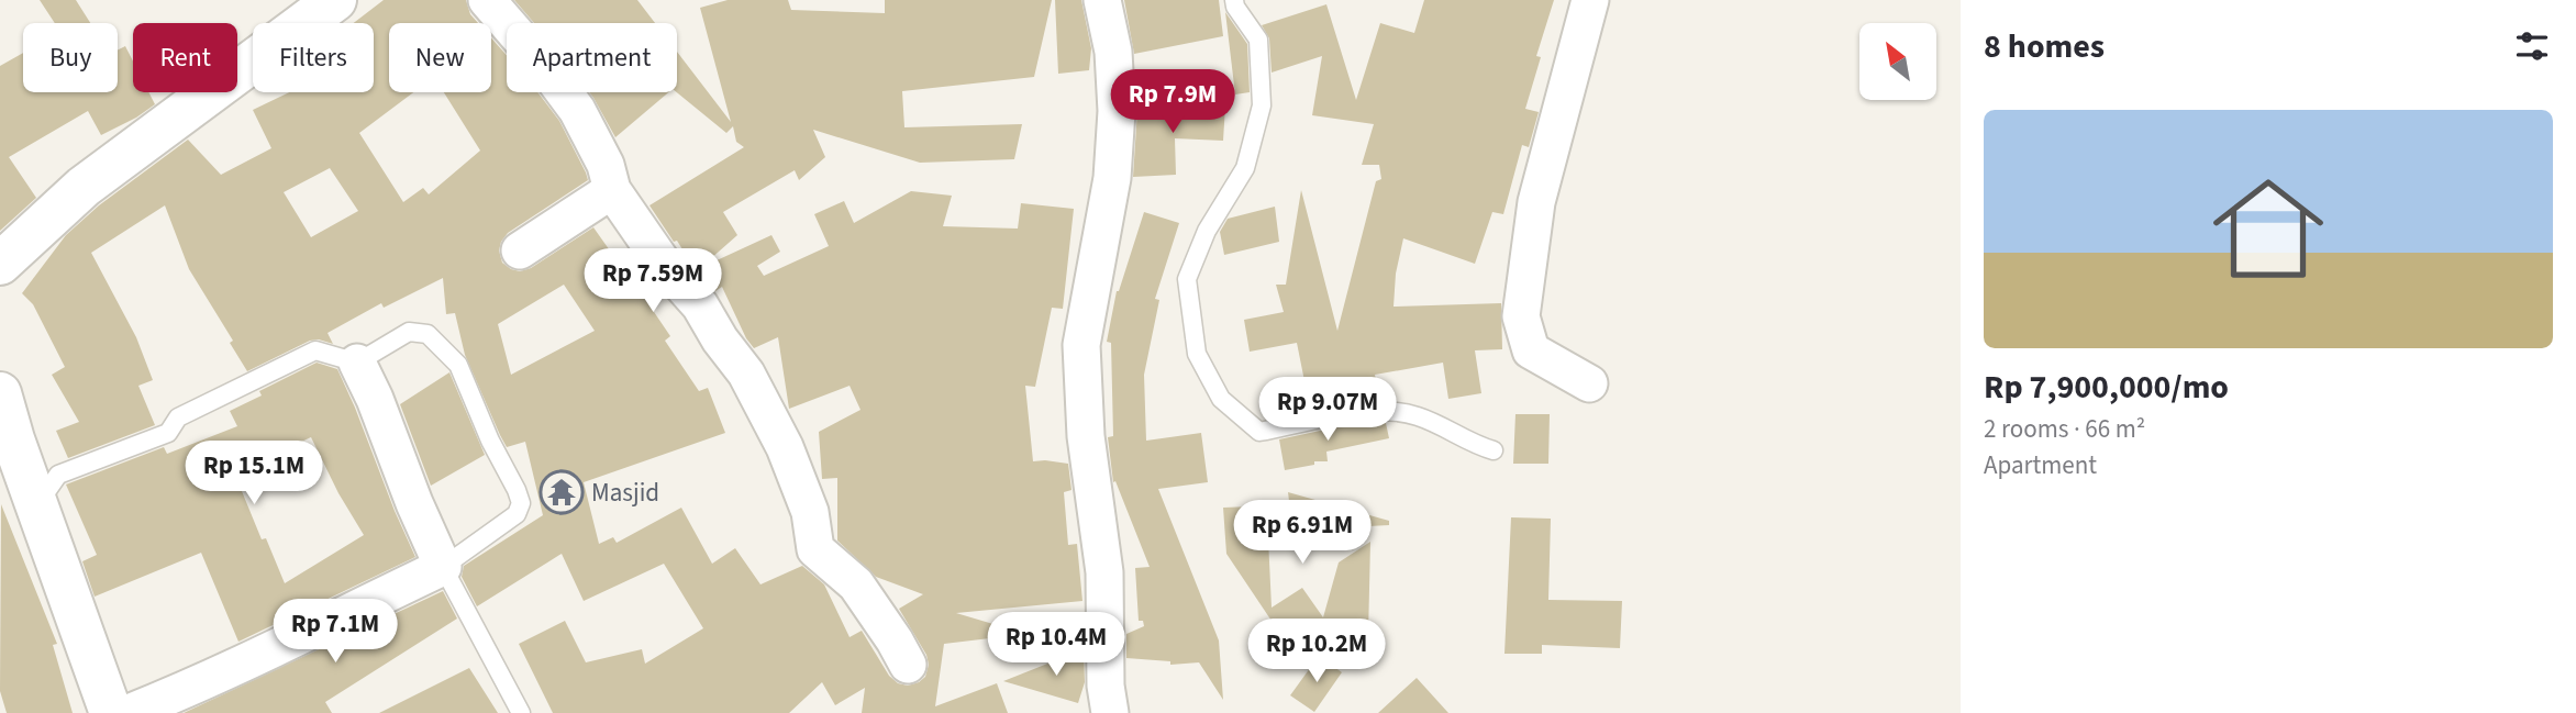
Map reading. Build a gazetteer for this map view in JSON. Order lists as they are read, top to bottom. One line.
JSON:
{"places":{"temple":["Masjid"]},"north":"top left","page":{"heading":"8 homes","chip":["Buy","Rent","Filters","New","Apartment"],"price":["Rp 7.9M","Rp 7.59M","Rp 9.07M","Rp 15.1M","Rp 6.91M","Rp 7.1M","Rp 10.4M","Rp 10.2M"],"list":[{"name":"Rp 7,900,000/mo","note":"2 rooms · 66 m² · Apartment"}]}}
